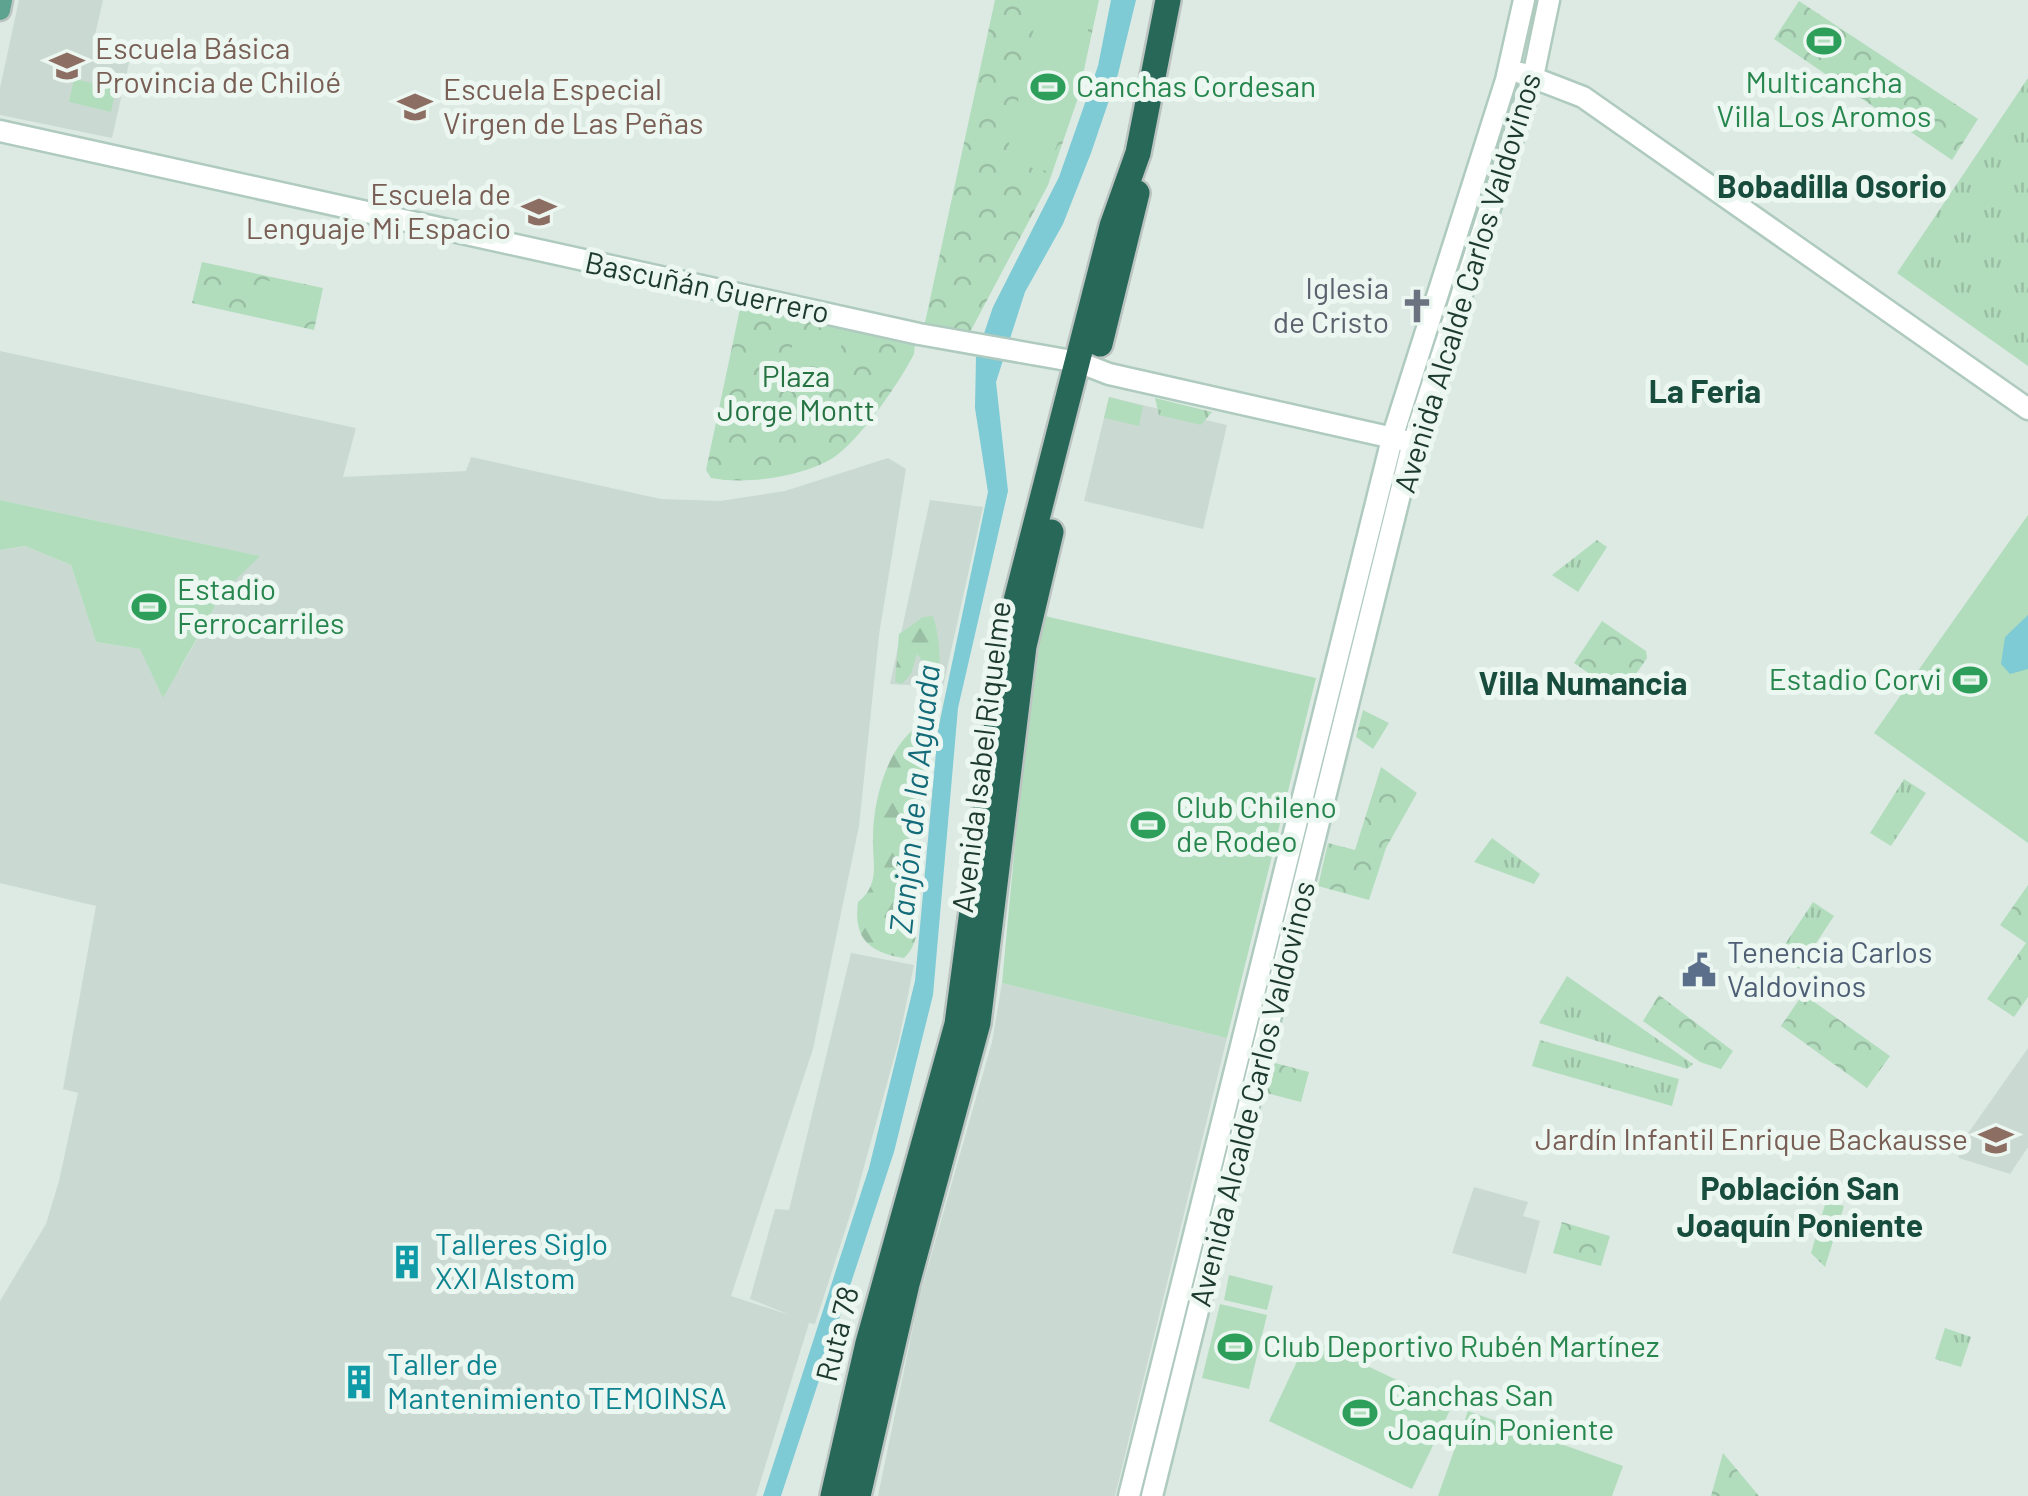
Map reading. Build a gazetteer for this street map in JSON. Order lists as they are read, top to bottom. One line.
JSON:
{"streets":{"highway":["Avenida Isabel Riquelme","Ruta 78"],"main road":["Avenida Alcalde Carlos Valdovinos","Bascuñán Guerrero"]},"crossings":[["Avenida Alcalde Carlos Valdovinos","Bascuñán Guerrero"],["Bascuñán Guerrero","Avenida Isabel Riquelme"],["Avenida Isabel Riquelme","Ruta 78"]],"districts":["Bobadilla Osorio","La Feria","Villa Numancia","Población San Joaquín Poniente"],"water":["Zanjón de la Aguada"],"parks":["Plaza Jorge Montt"],"places":{"sports":["Multicancha Villa Los Aromos","Canchas Cordesan","Estadio Ferrocarriles","Estadio Corvi","Club Chileno de Rodeo","Club Deportivo Rubén Martínez","Canchas San Joaquín Poniente"],"school or university":["Escuela Básica Provincia de Chiloé","Escuela Especial Virgen de Las Peñas","Escuela de Lenguaje Mi Espacio","Jardín Infantil Enrique Backausse"],"church":["Iglesia de Cristo"],"public building":["Tenencia Carlos Valdovinos"],"building":["Talleres Siglo XXI Alstom","Taller de Mantenimiento TEMOINSA"]}}
